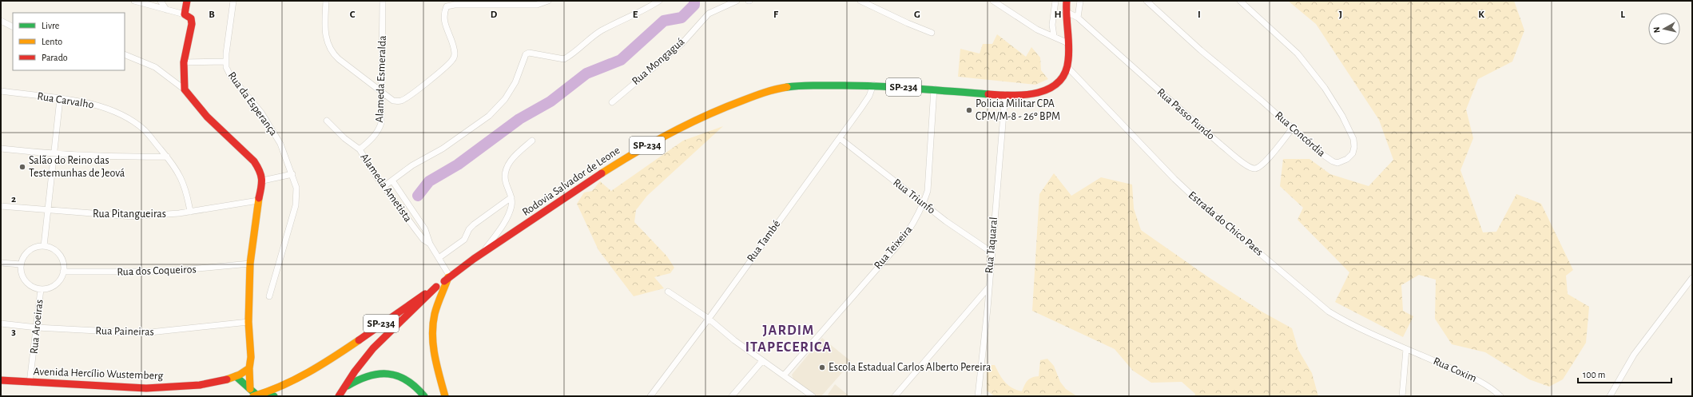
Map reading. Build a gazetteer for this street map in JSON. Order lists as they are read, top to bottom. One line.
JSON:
{"streets":{"main road":["SP-234","Rodovia Salvador de Leone","Avenida Hercílio Wustemberg"],"street":["Rua Mongaguá","Alameda Esmeralda","Rua Carvalho","Rua da Esperança","Rua Passo Fundo","Rua Concórdia","Alameda Ametista","Rua Triunfo","Rua Pitangueiras","Estrada do Chico Paes","Rua També","Rua Taquaral","Rua Teixeira","Rua dos Coqueiros","Rua Aroeiras","Rua Paineiras","Rua Coxim"]},"crossings":[["Alameda Esmeralda","Alameda Ametista"],["Rua Carvalho","Rua Pitangueiras"],["Rua Passo Fundo","Rua Concórdia"],["Rodovia Salvador de Leone","Alameda Ametista"],["Rodovia Salvador de Leone","Estrada do Chico Paes"],["Rodovia Salvador de Leone","Rua També"],["Rodovia Salvador de Leone","Rua Taquaral"],["Rodovia Salvador de Leone","Rua Teixeira"],["Rua Triunfo","Rua També"],["Rua Triunfo","Rua Taquaral"],["Rua Triunfo","Rua Teixeira"],["Estrada do Chico Paes","Rua Coxim"],["Rua dos Coqueiros","Rua Aroeiras"],["Rua Aroeiras","Rua Paineiras"],["Rua Aroeiras","Avenida Hercílio Wustemberg"]],"districts":["JARDIM ITAPECERICA"],"places":["Policia Militar CPA CPM/M-8 - 26º BPM","Salão do Reino das Testemunhas de Jeová","Escola Estadual Carlos Alberto Pereira"],"legend":["Livre","Lento","Parado"],"scale_bar":"100 m","north":"left","grid":{"columns":["B","C","D","E","F","G","H","I","J","K","L"],"rows":["2","3"]}}
